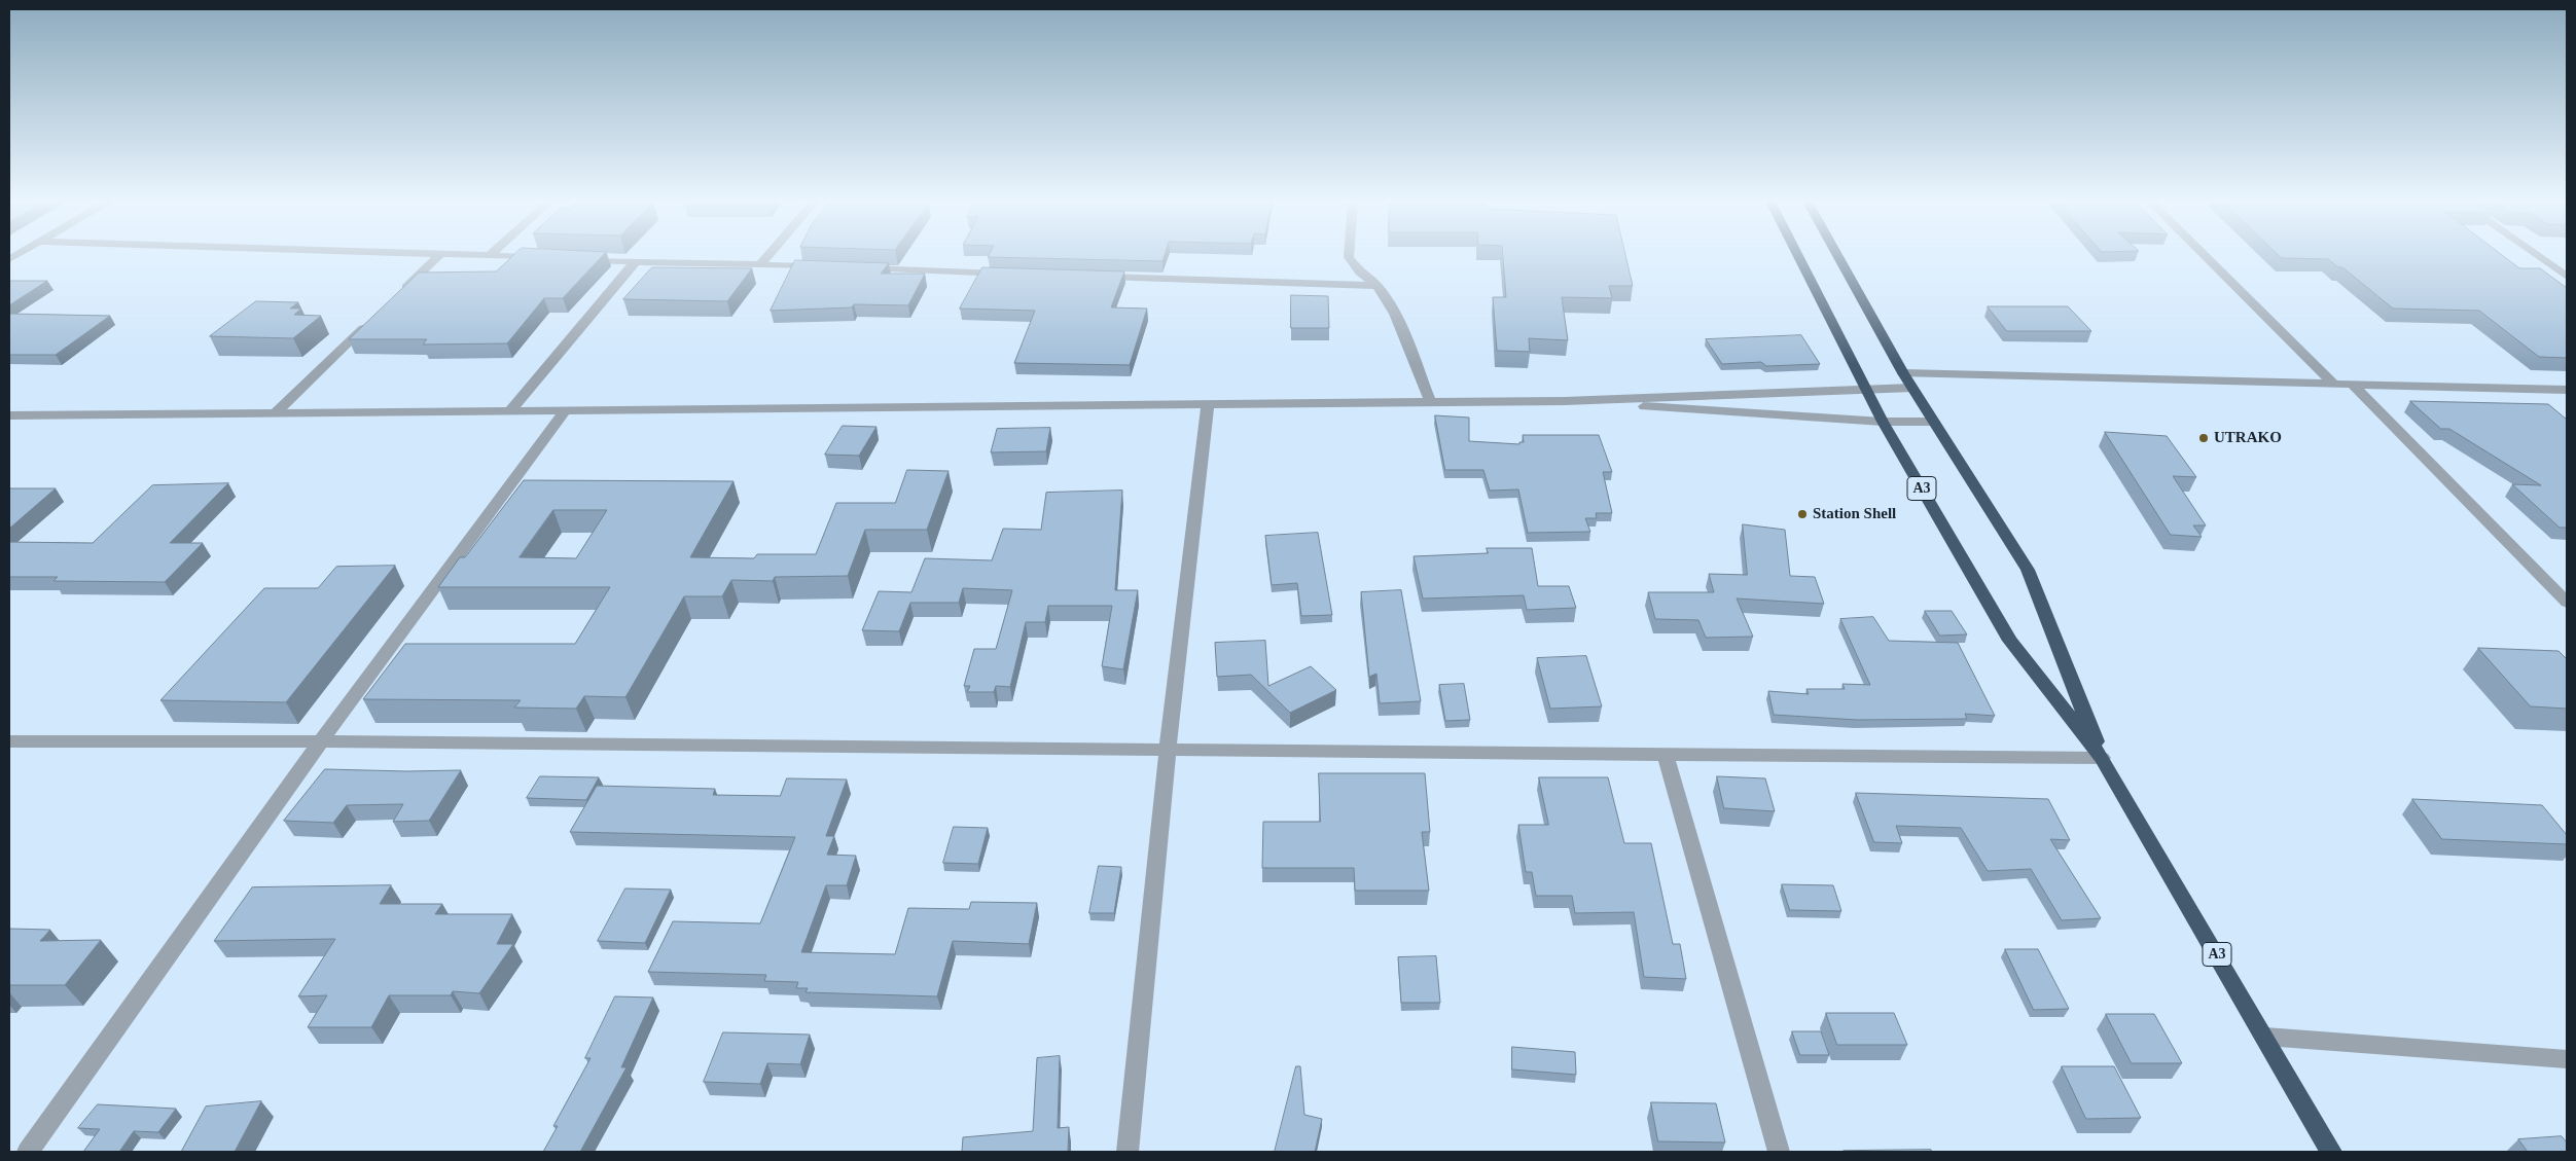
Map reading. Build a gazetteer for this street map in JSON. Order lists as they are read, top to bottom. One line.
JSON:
{"streets":{"highway":["A3"]},"places":["UTRAKO","Station Shell"]}
